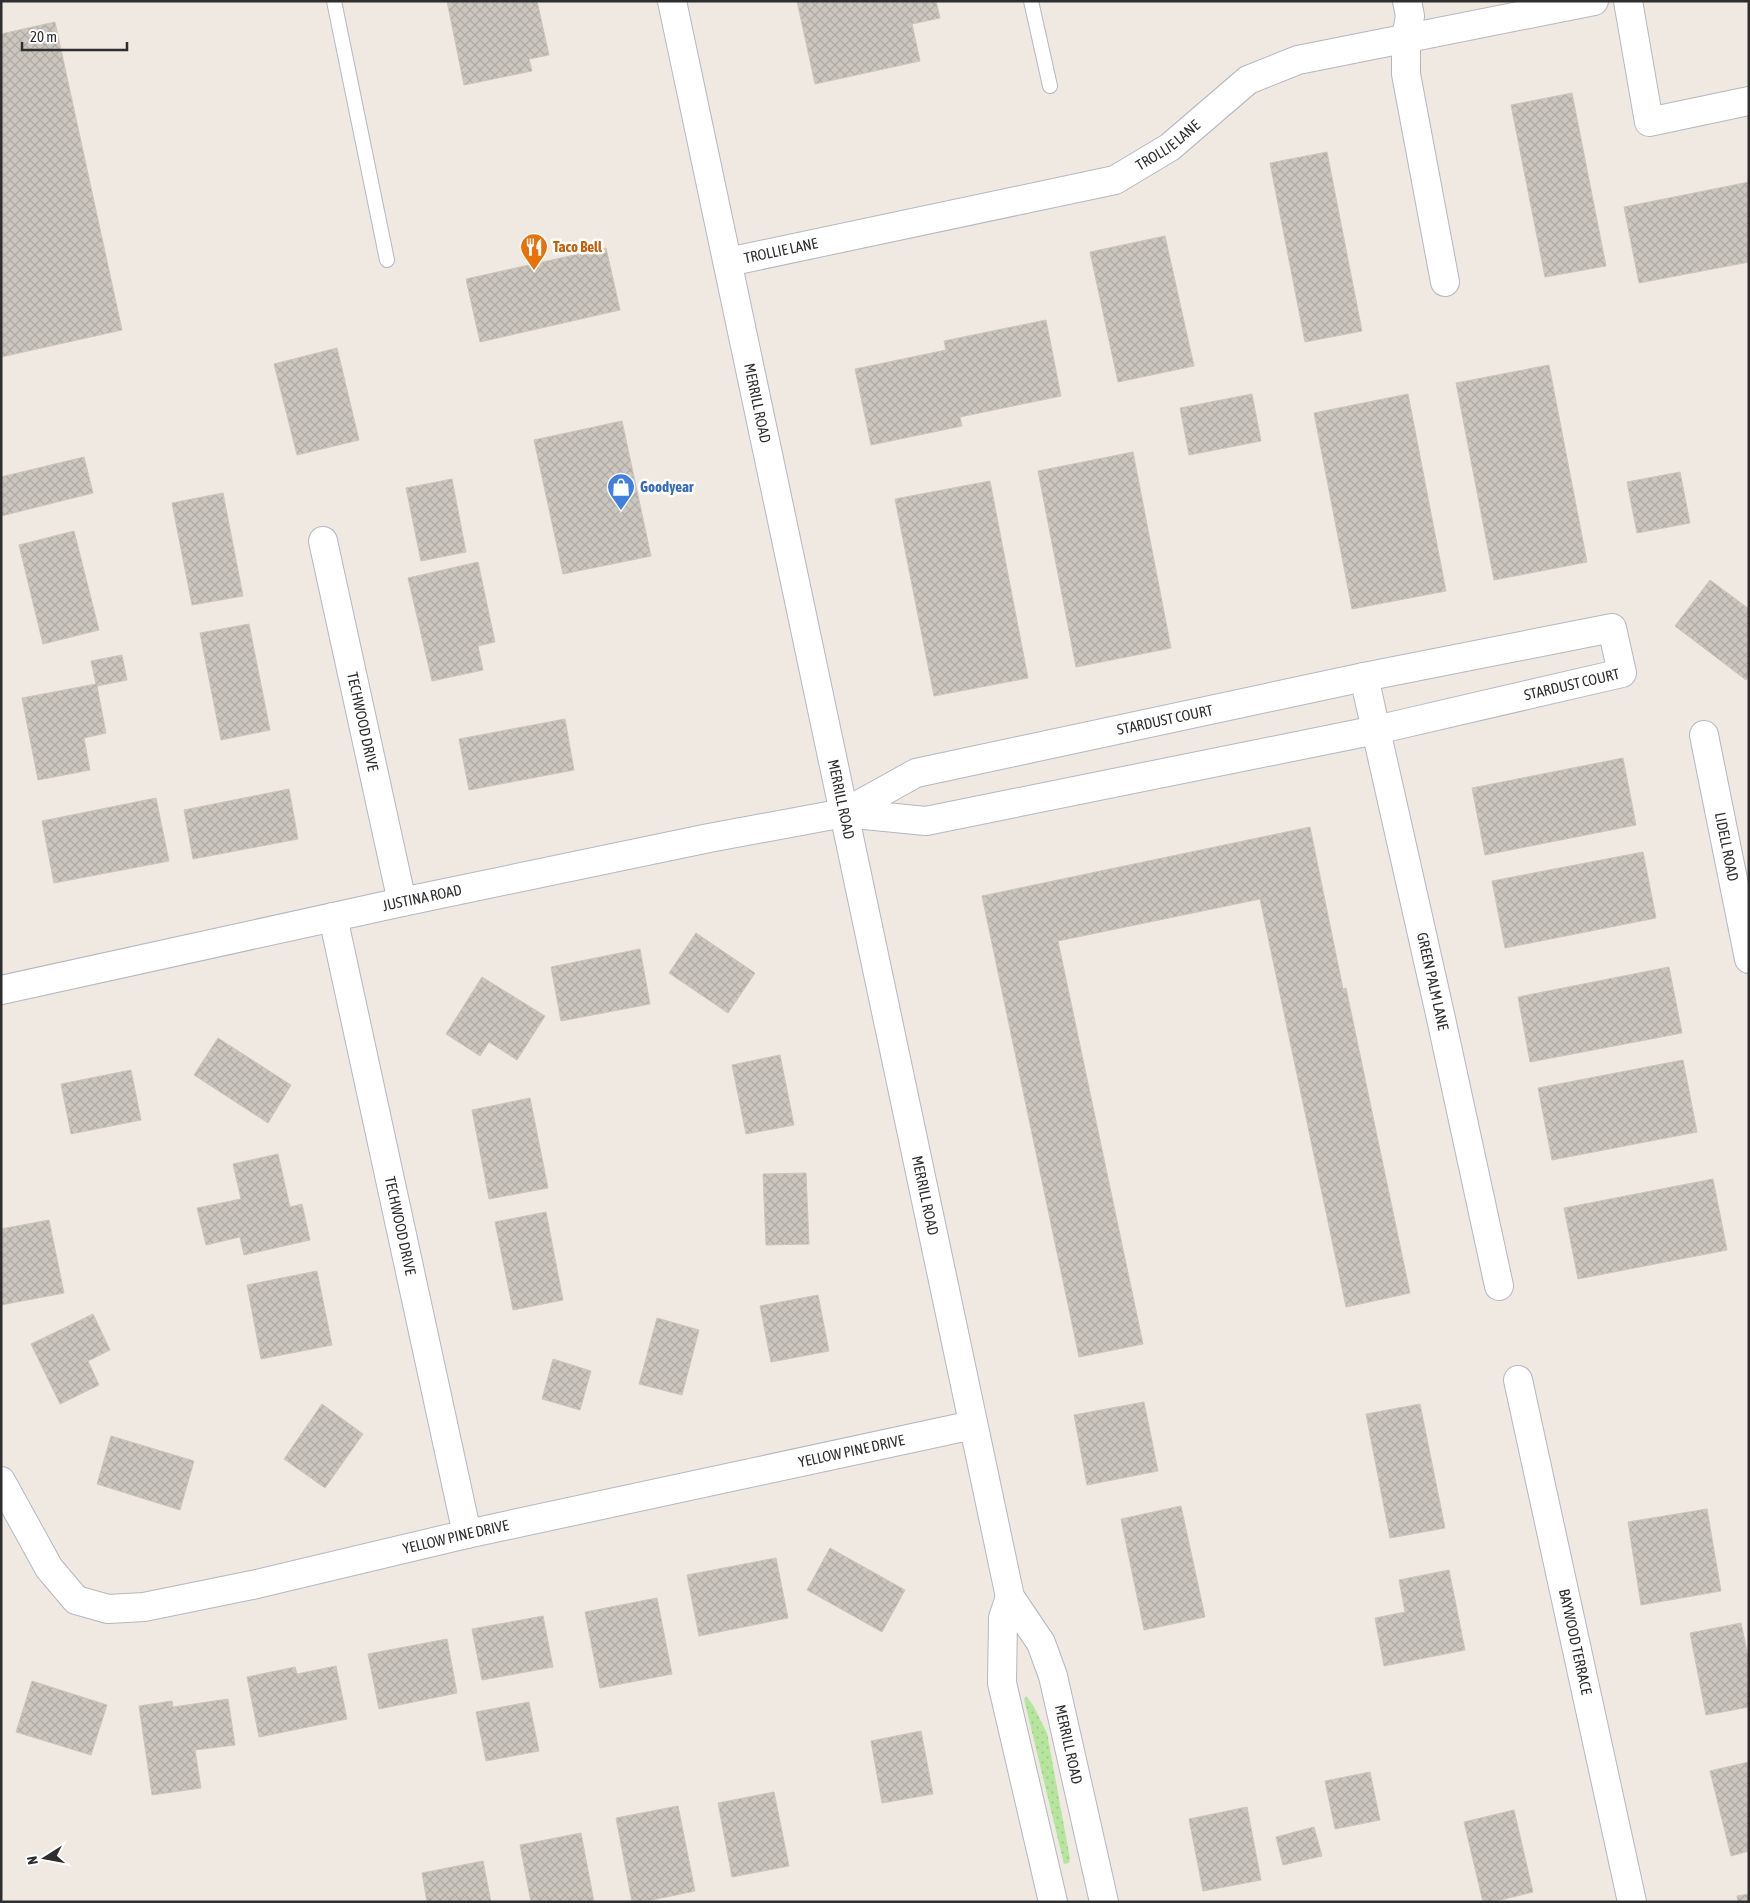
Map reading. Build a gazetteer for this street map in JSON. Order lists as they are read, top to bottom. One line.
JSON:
{"streets":{"street":["TROLLIE LANE","MERRILL ROAD","STARDUST COURT","TECHWOOD DRIVE","LIDELL ROAD","JUSTINA ROAD","GREEN PALM LANE","YELLOW PINE DRIVE","BAYWOOD TERRACE"]},"crossings":[["TROLLIE LANE","MERRILL ROAD"],["MERRILL ROAD","STARDUST COURT"],["MERRILL ROAD","JUSTINA ROAD"],["MERRILL ROAD","YELLOW PINE DRIVE"],["STARDUST COURT","JUSTINA ROAD"],["STARDUST COURT","GREEN PALM LANE"],["TECHWOOD DRIVE","JUSTINA ROAD"],["TECHWOOD DRIVE","YELLOW PINE DRIVE"]],"places":{"restaurant":["Taco Bell"],"shop":["Goodyear"]},"scale_bar":"20 m","north":"left"}
